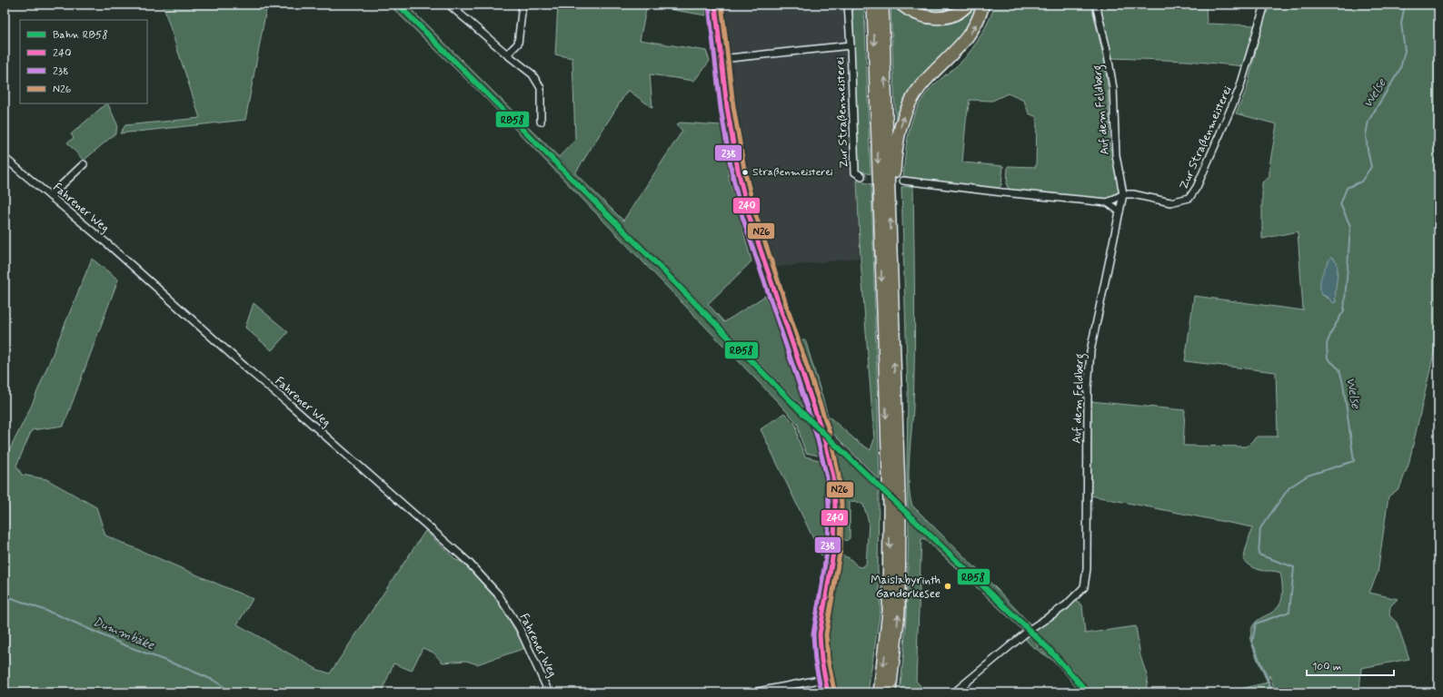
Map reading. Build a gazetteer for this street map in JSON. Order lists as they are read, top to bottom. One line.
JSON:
{"streets":{"street":["Auf dem Feldberg","Zur Straßenmeisterei","Fahrener Weg"]},"crossings":[["Auf dem Feldberg","Zur Straßenmeisterei"]],"water":["Welse","Dummbäke"],"places":["Straßenmeisterei","Maislabyrinth Ganderkesee"],"lines":["rail line RB58","transit line 240","transit line N26","transit line 238"],"legend":["Bahn RB58","240","238","N26"],"scale_bar":"100 m"}
